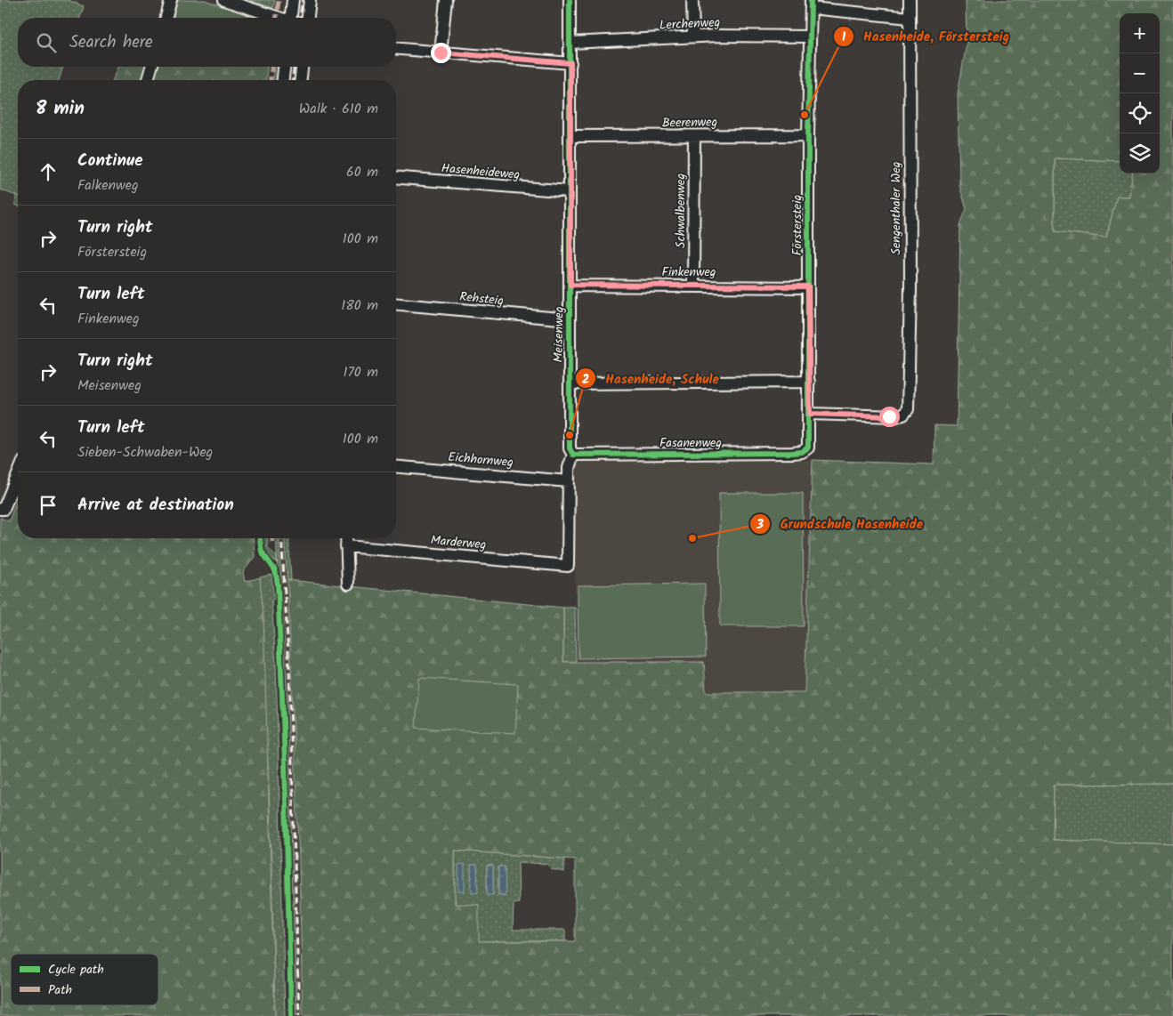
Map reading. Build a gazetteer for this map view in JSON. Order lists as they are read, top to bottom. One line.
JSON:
{"streets":{"street":["Lerchenweg","Beerenweg","Hasenheideweg","Sengenthaler Weg","Schwalbenweg","Förstersteig","Finkenweg","Rehsteig","Meisenweg","Fasanenweg","Eichhornweg","Marderweg"]},"crossings":[["Lerchenweg","Förstersteig"],["Lerchenweg","Meisenweg"],["Beerenweg","Schwalbenweg"],["Beerenweg","Förstersteig"],["Beerenweg","Meisenweg"],["Hasenheideweg","Meisenweg"],["Sengenthaler Weg","Förstersteig"],["Schwalbenweg","Finkenweg"],["Förstersteig","Finkenweg"],["Förstersteig","Fasanenweg"],["Finkenweg","Meisenweg"],["Rehsteig","Meisenweg"],["Meisenweg","Fasanenweg"],["Meisenweg","Eichhornweg"],["Meisenweg","Marderweg"]],"places":["Hasenheide, Förstersteig","Hasenheide, Schule","Grundschule Hasenheide"],"legend":["Cycle path","Path"],"page":{"map_buttons":["+","−"],"search":"Search here","heading":["8 min","Walk · 610 m"],"list":[["Continue","Falkenweg","60 m"],["Turn right","Förstersteig","100 m"],["Turn left","Finkenweg","180 m"],["Turn right","Meisenweg","170 m"],["Turn left","Sieben-Schwaben-Weg","100 m"],"Arrive at destination"]}}
